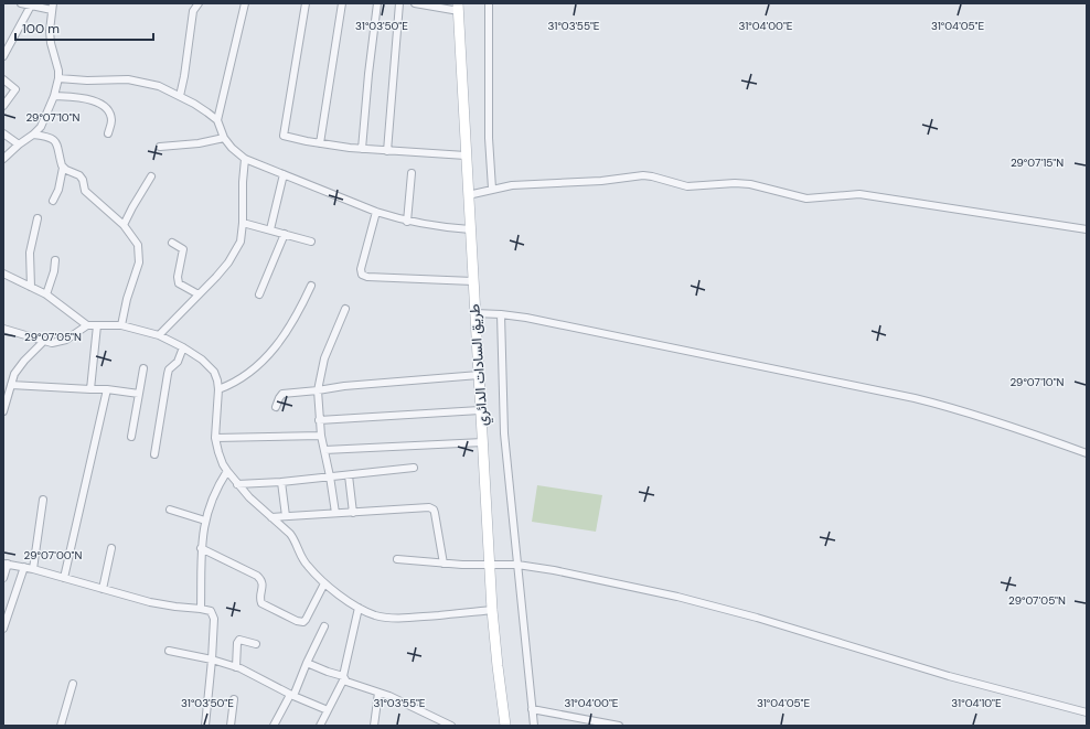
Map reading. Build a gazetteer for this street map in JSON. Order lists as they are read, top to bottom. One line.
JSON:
{"streets":{"main road":["طريق السادات الدائري"]},"scale_bar":"100 m","coordinates":["31°03'50\"E","31°03'55\"E","31°04'00\"E","31°04'05\"E","29°07'10\"N","29°07'15\"N","29°07'05\"N","29°07'00\"N","31°04'10\"E"]}
